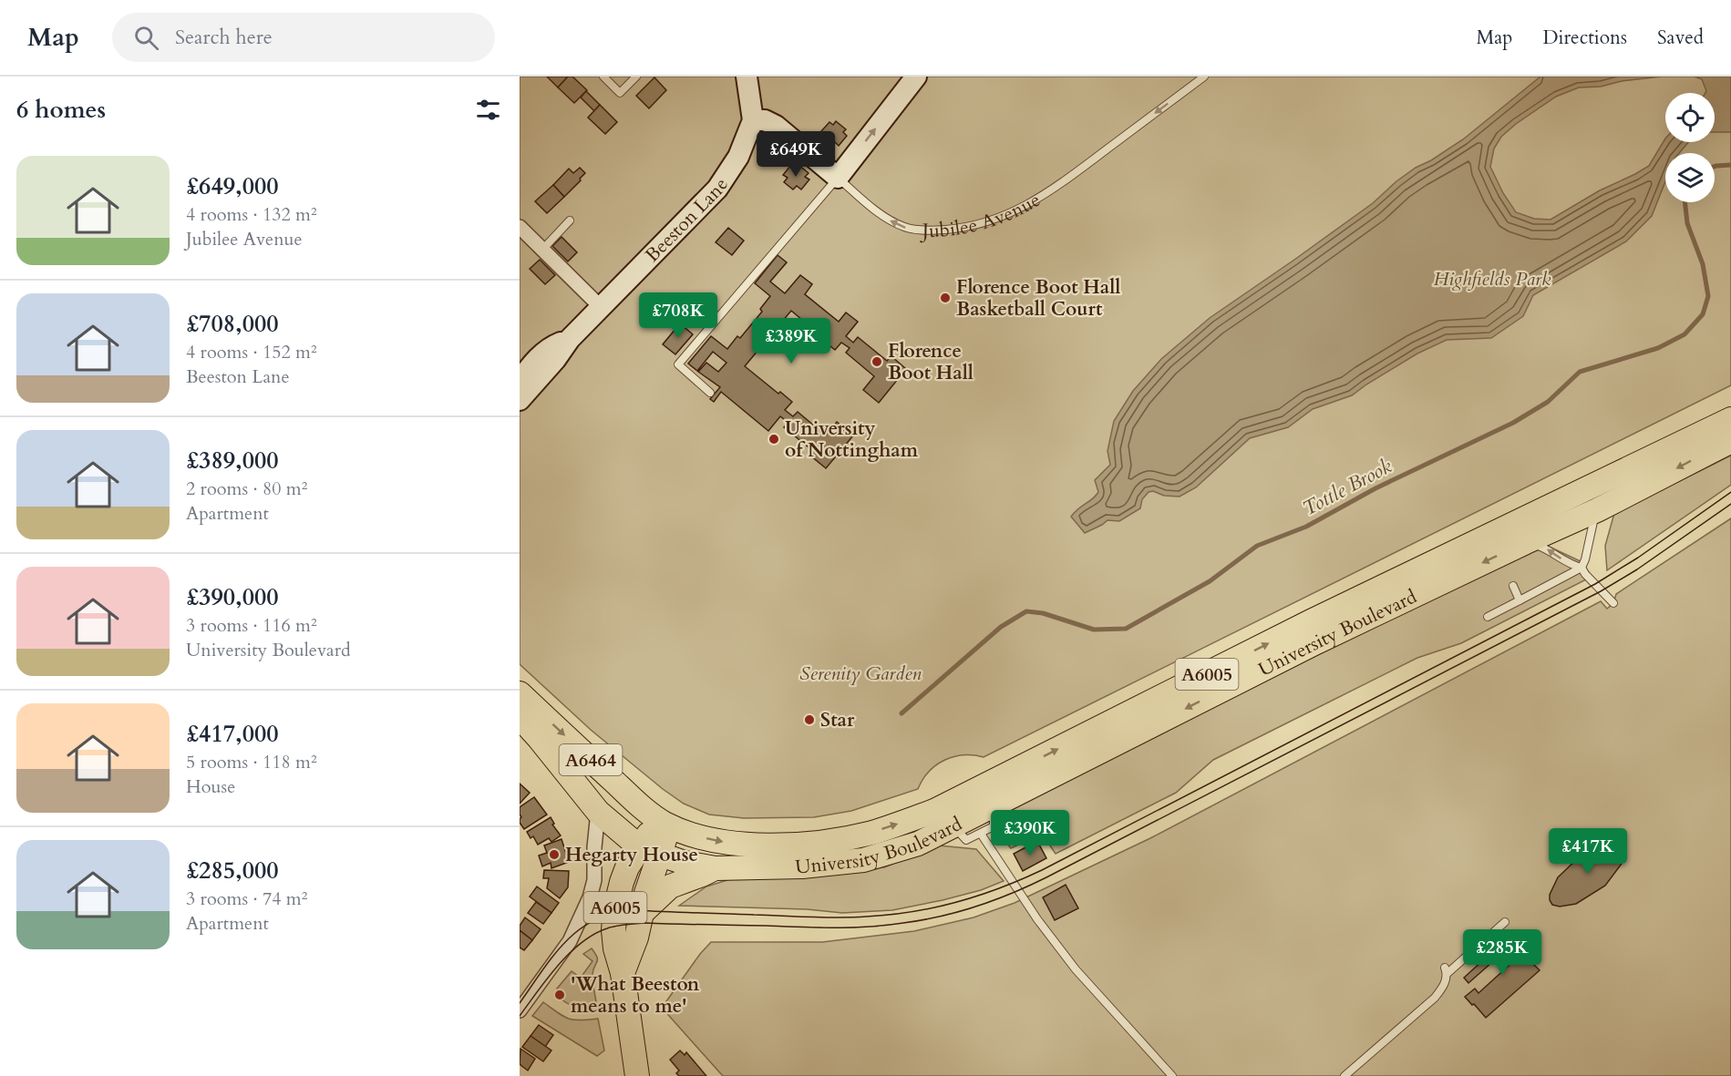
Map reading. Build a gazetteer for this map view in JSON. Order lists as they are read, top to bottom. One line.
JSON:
{"streets":{"main road":["University Boulevard","A6005","A6464"],"street":["Jubilee Avenue","Beeston Lane"]},"crossings":[["Jubilee Avenue","Beeston Lane"],["University Boulevard","A6005"]],"one_way":["Jubilee Avenue"],"water":["Tottle Brook"],"parks":["Highfields Park","Serenity Garden"],"places":["Florence Boot Hall Basketball Court","Florence Boot Hall","University of Nottingham","Star","Hegarty House","'What Beeston means to me'"],"page":{"header":"Map","search":"Search here","nav":["Map","Directions","Saved"],"heading":"6 homes","price":["£649K","£708K","£389K","£390K","£417K","£285K"],"list":[{"name":"£649,000","note":"4 rooms · 132 m² · Jubilee Avenue"},{"name":"£708,000","note":"4 rooms · 152 m² · Beeston Lane"},{"name":"£389,000","note":"2 rooms · 80 m² · Apartment"},{"name":"£390,000","note":"3 rooms · 116 m² · University Boulevard"},{"name":"£417,000","note":"5 rooms · 118 m² · House"},{"name":"£285,000","note":"3 rooms · 74 m² · Apartment"}]}}
